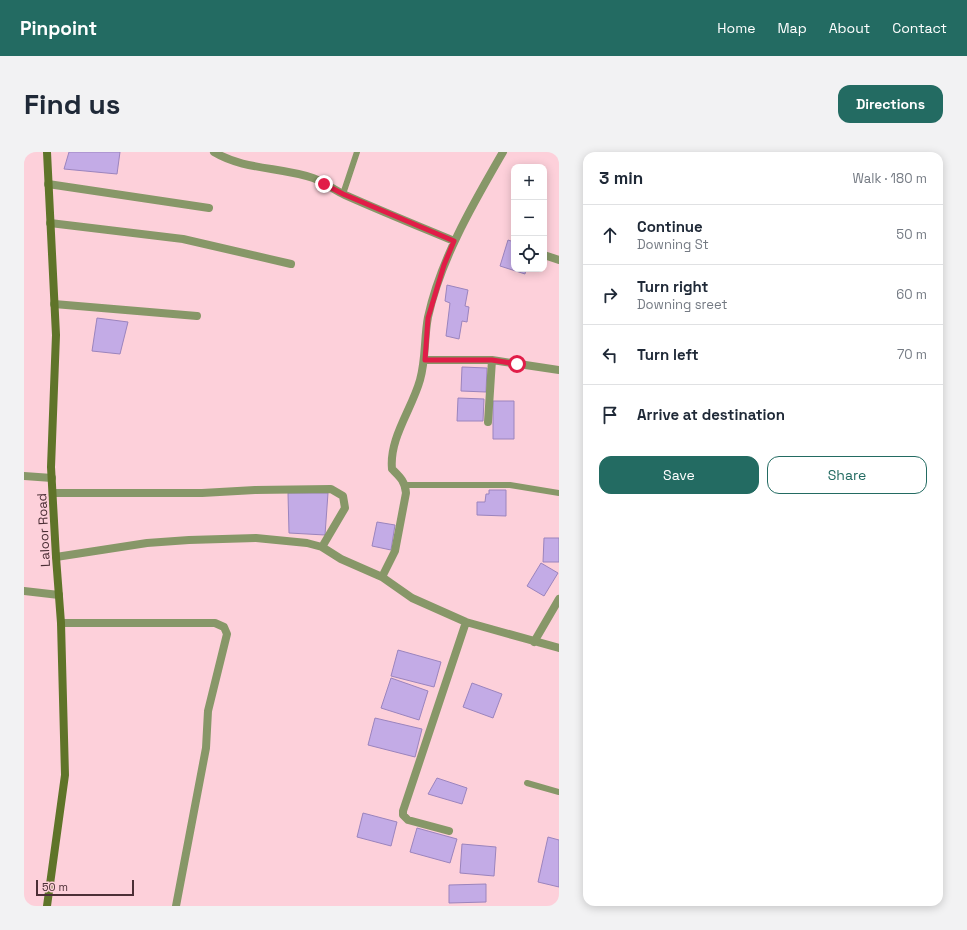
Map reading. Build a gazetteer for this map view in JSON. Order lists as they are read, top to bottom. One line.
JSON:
{"streets":{"street":["Laloor Road"]},"scale_bar":"50 m","page":{"header":"Pinpoint","nav":["Home","Map","About","Contact"],"buttons":["Directions",["Save","Share"]],"title":"Find us","heading":["3 min","Walk · 180 m"],"map_buttons":["+","−"],"list":[["Continue","Downing St","50 m"],["Turn right","Downing sreet","60 m"],["Turn left","70 m"],"Arrive at destination"],"scale":"50 m"}}
